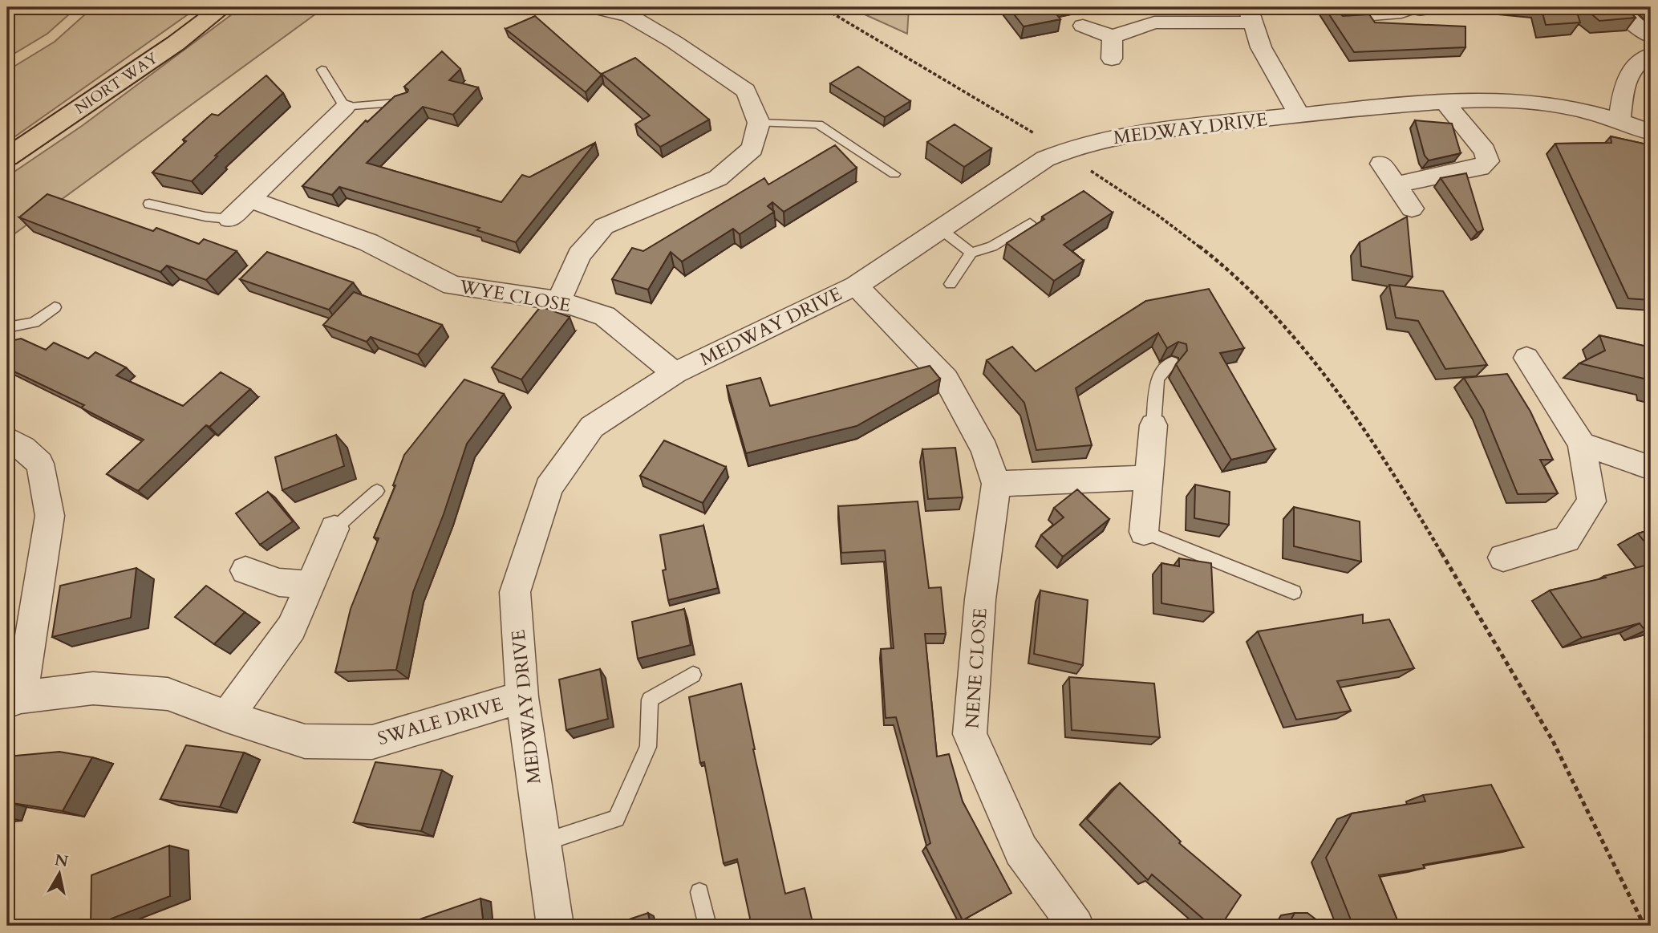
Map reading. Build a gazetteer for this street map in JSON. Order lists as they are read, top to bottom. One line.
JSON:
{"streets":{"highway":["NIORT WAY"],"street":["MEDWAY DRIVE","WYE CLOSE","NENE CLOSE","SWALE DRIVE"]},"crossings":[["MEDWAY DRIVE","WYE CLOSE"],["MEDWAY DRIVE","NENE CLOSE"],["MEDWAY DRIVE","SWALE DRIVE"]],"north":"top"}
